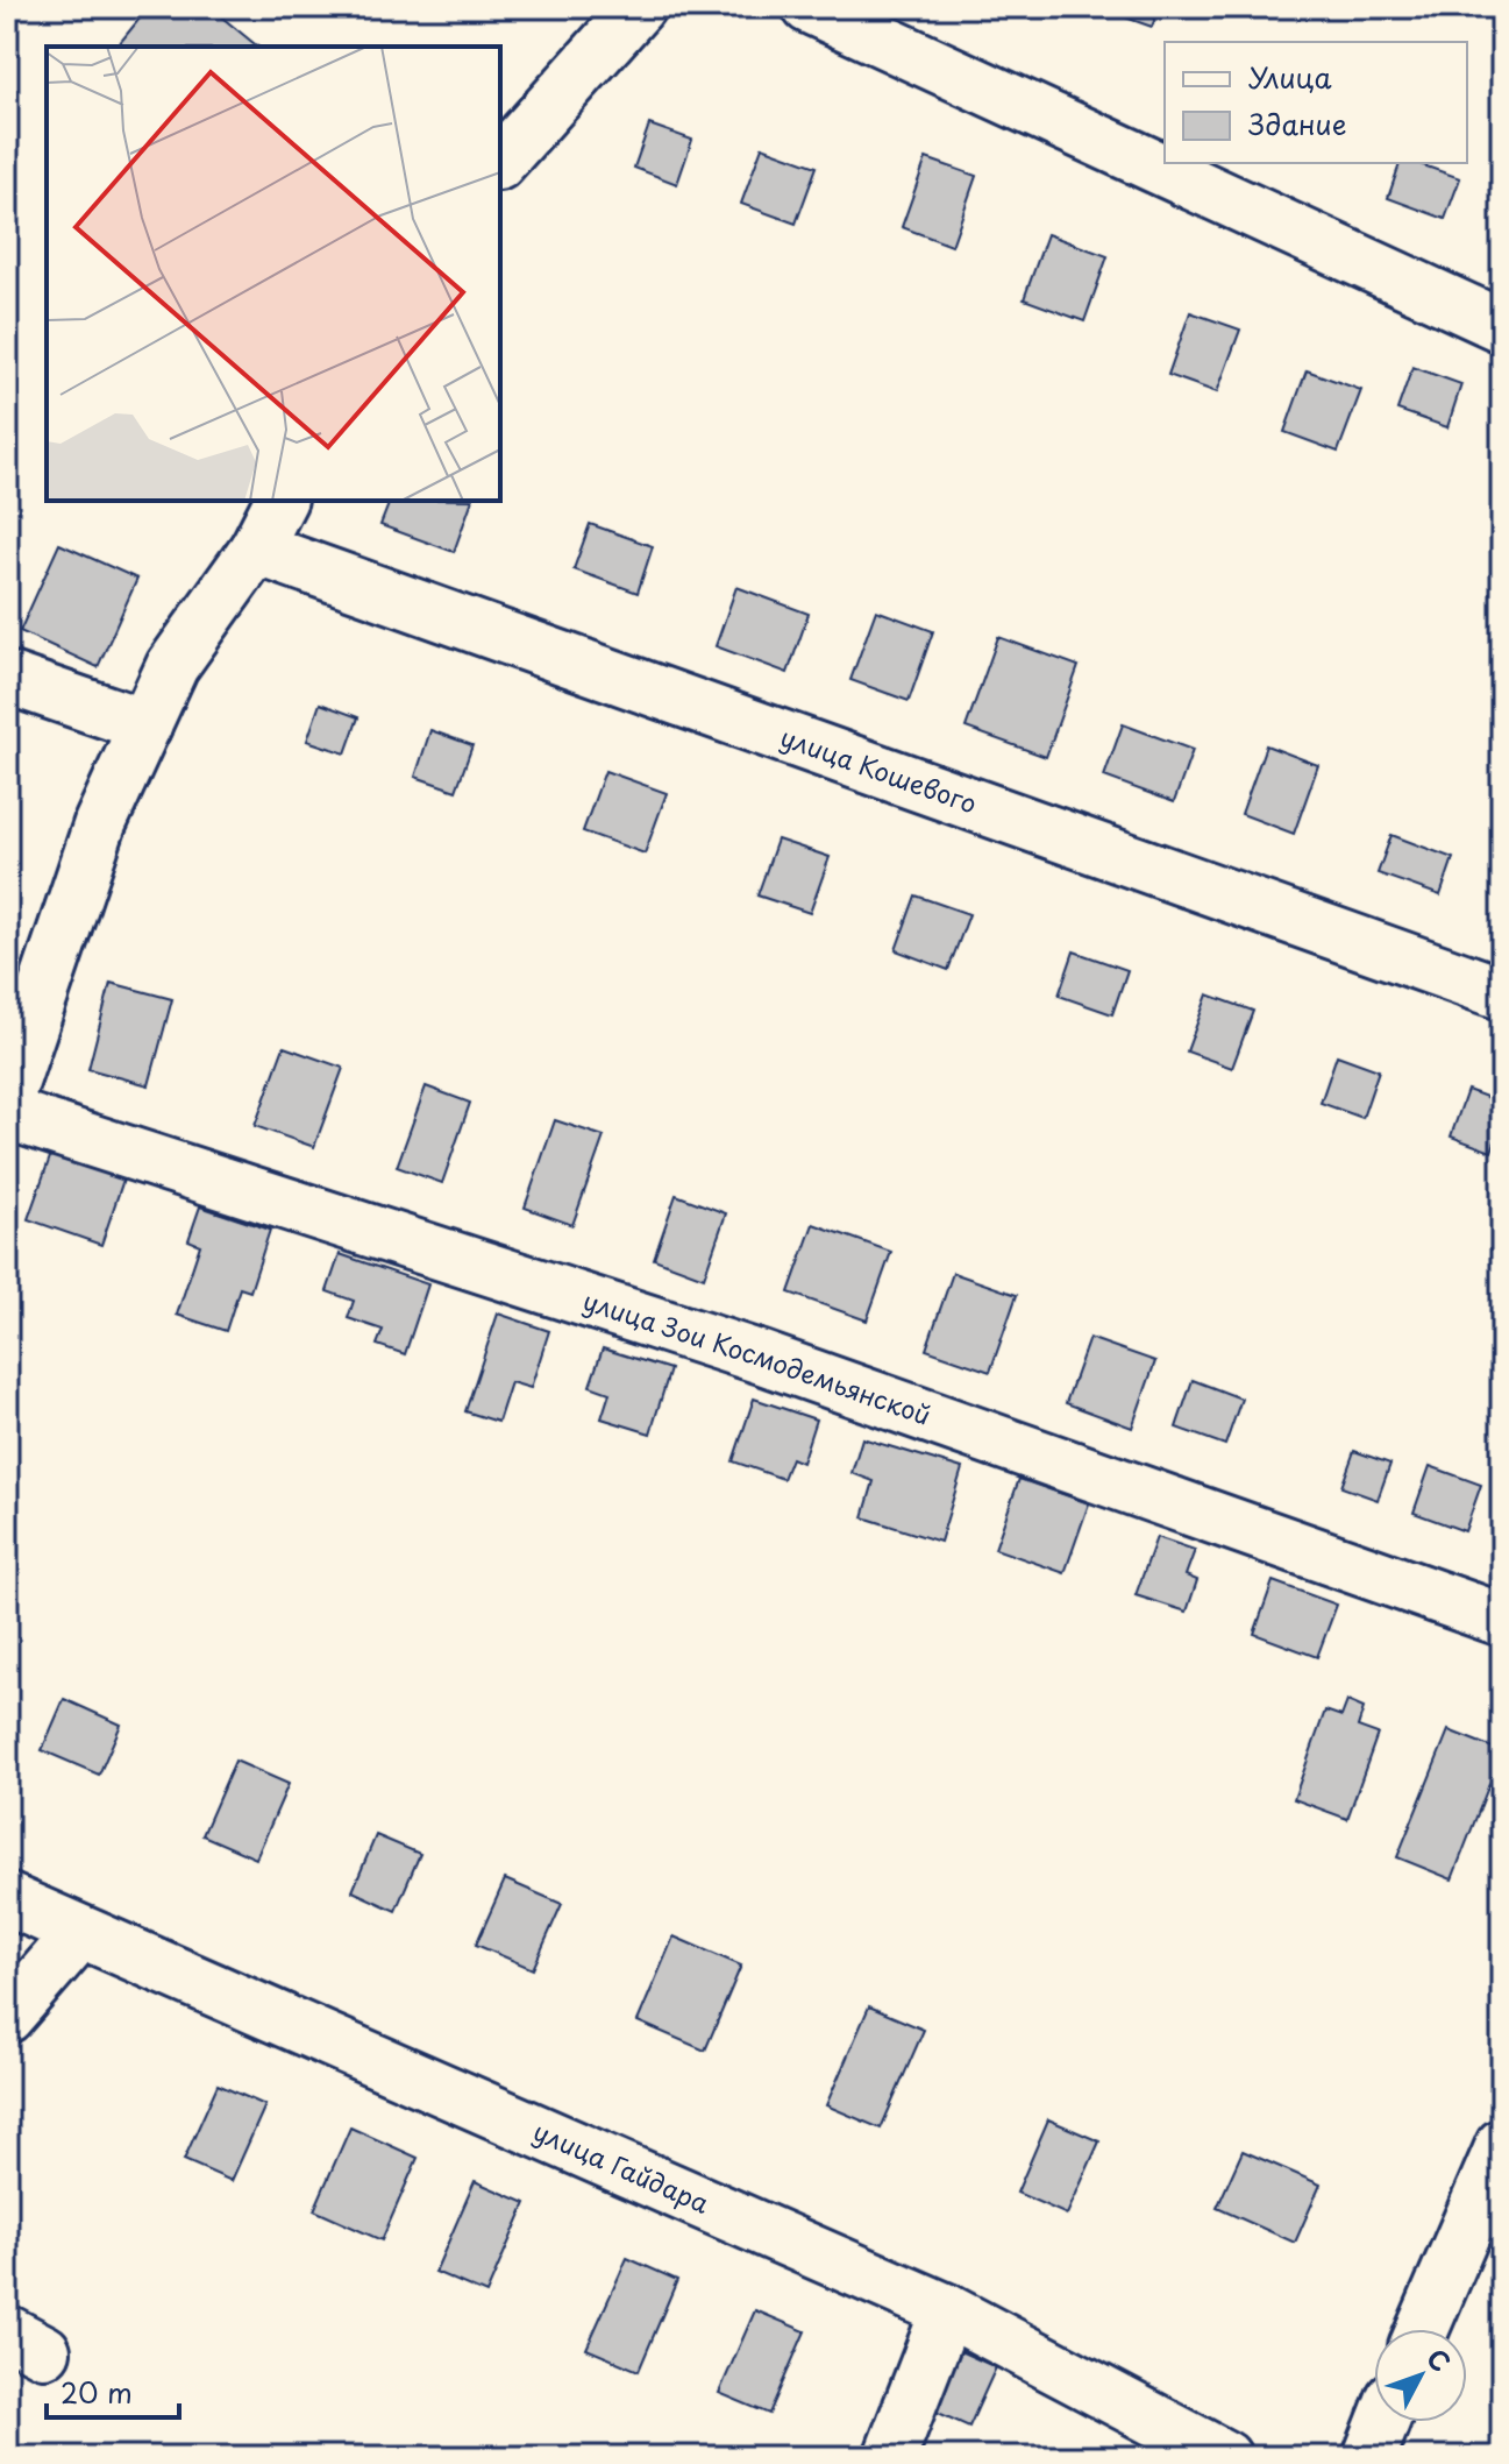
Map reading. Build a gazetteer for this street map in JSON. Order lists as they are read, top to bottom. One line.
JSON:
{"streets":{"street":["улица Кошевого","улица Зои Космодемьянской","улица Гайдара"]},"legend":["Улица","Здание"],"scale_bar":"20 m","north":"top right"}
